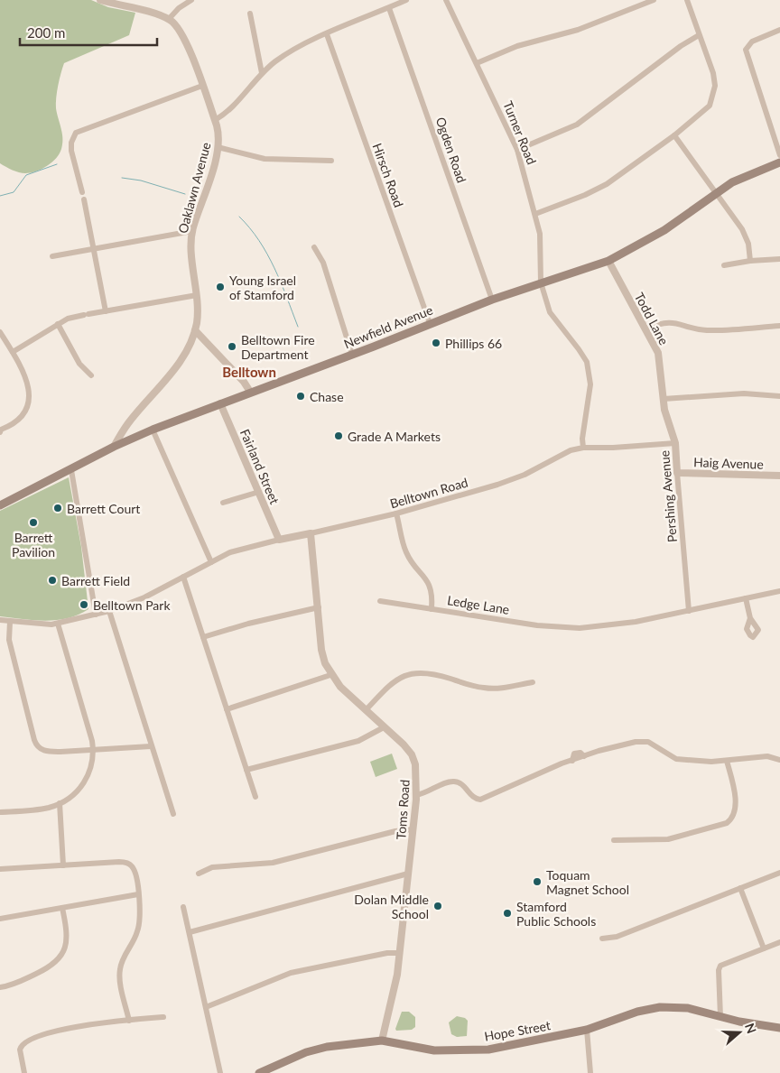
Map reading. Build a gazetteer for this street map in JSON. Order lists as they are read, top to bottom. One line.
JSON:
{"streets":{"main road":["Newfield Avenue","Hope Street"],"street":["Turner Road","Ogden Road","Hirsch Road","Oaklawn Avenue","Todd Lane","Haig Avenue","Fairland Street","Belltown Road","Pershing Avenue","Ledge Lane","Toms Road"]},"crossings":[["Turner Road","Newfield Avenue"],["Ogden Road","Newfield Avenue"],["Hirsch Road","Newfield Avenue"],["Oaklawn Avenue","Newfield Avenue"],["Todd Lane","Newfield Avenue"],["Todd Lane","Pershing Avenue"],["Newfield Avenue","Fairland Street"],["Haig Avenue","Pershing Avenue"],["Fairland Street","Belltown Road"],["Belltown Road","Pershing Avenue"],["Belltown Road","Ledge Lane"],["Belltown Road","Toms Road"],["Pershing Avenue","Ledge Lane"],["Toms Road","Hope Street"]],"districts":["Belltown"],"places":["Young Israel of Stamford","Phillips 66","Belltown Fire Department","Chase","Grade A Markets","Barrett Court","Barrett Pavilion","Barrett Field","Belltown Park","Toquam Magnet School","Dolan Middle School","Stamford Public Schools"],"scale_bar":"200 m","north":"right"}
